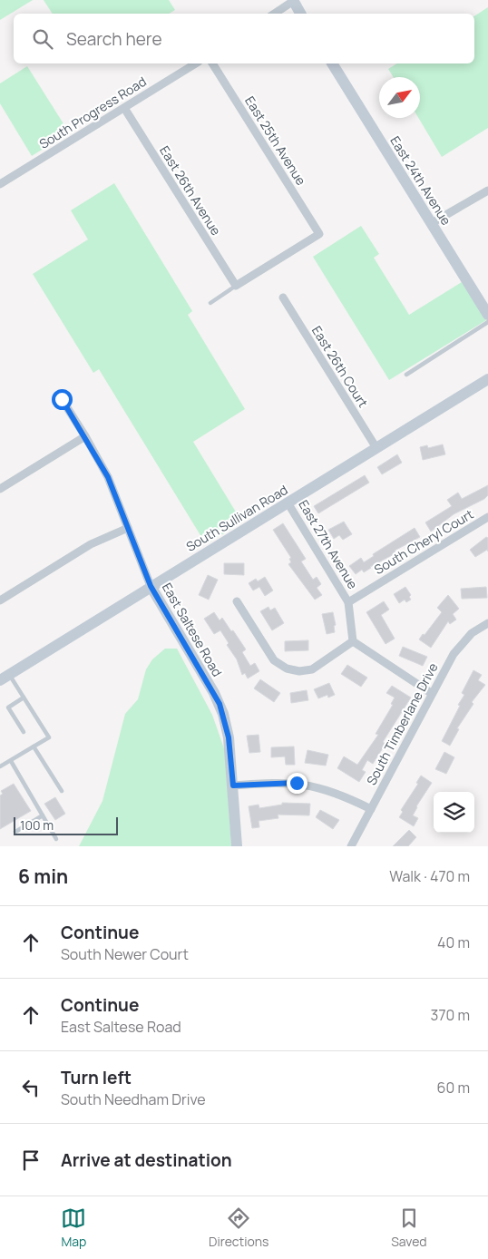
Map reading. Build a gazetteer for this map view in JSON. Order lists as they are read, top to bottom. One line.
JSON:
{"streets":{"main road":["East 24th Avenue","South Sullivan Road","East Saltese Road"],"street":["South Progress Road","East 25th Avenue","East 26th Avenue","East 26th Court","South Cheryl Court","East 27th Avenue","South Timberlane Drive"]},"crossings":[["South Progress Road","East 26th Avenue"],["East 25th Avenue","East 26th Avenue"],["East 26th Court","South Sullivan Road"],["South Sullivan Road","East 27th Avenue"],["South Sullivan Road","East Saltese Road"],["South Cheryl Court","East 27th Avenue"]],"scale_bar":"100 m","north":"top right","page":{"search":"Search here","scale":"100 m","heading":["6 min","Walk · 470 m"],"list":[["Continue","South Newer Court","40 m"],["Continue","East Saltese Road","370 m"],["Turn left","South Needham Drive","60 m"],"Arrive at destination"],"nav":["Map","Directions","Saved"]}}
